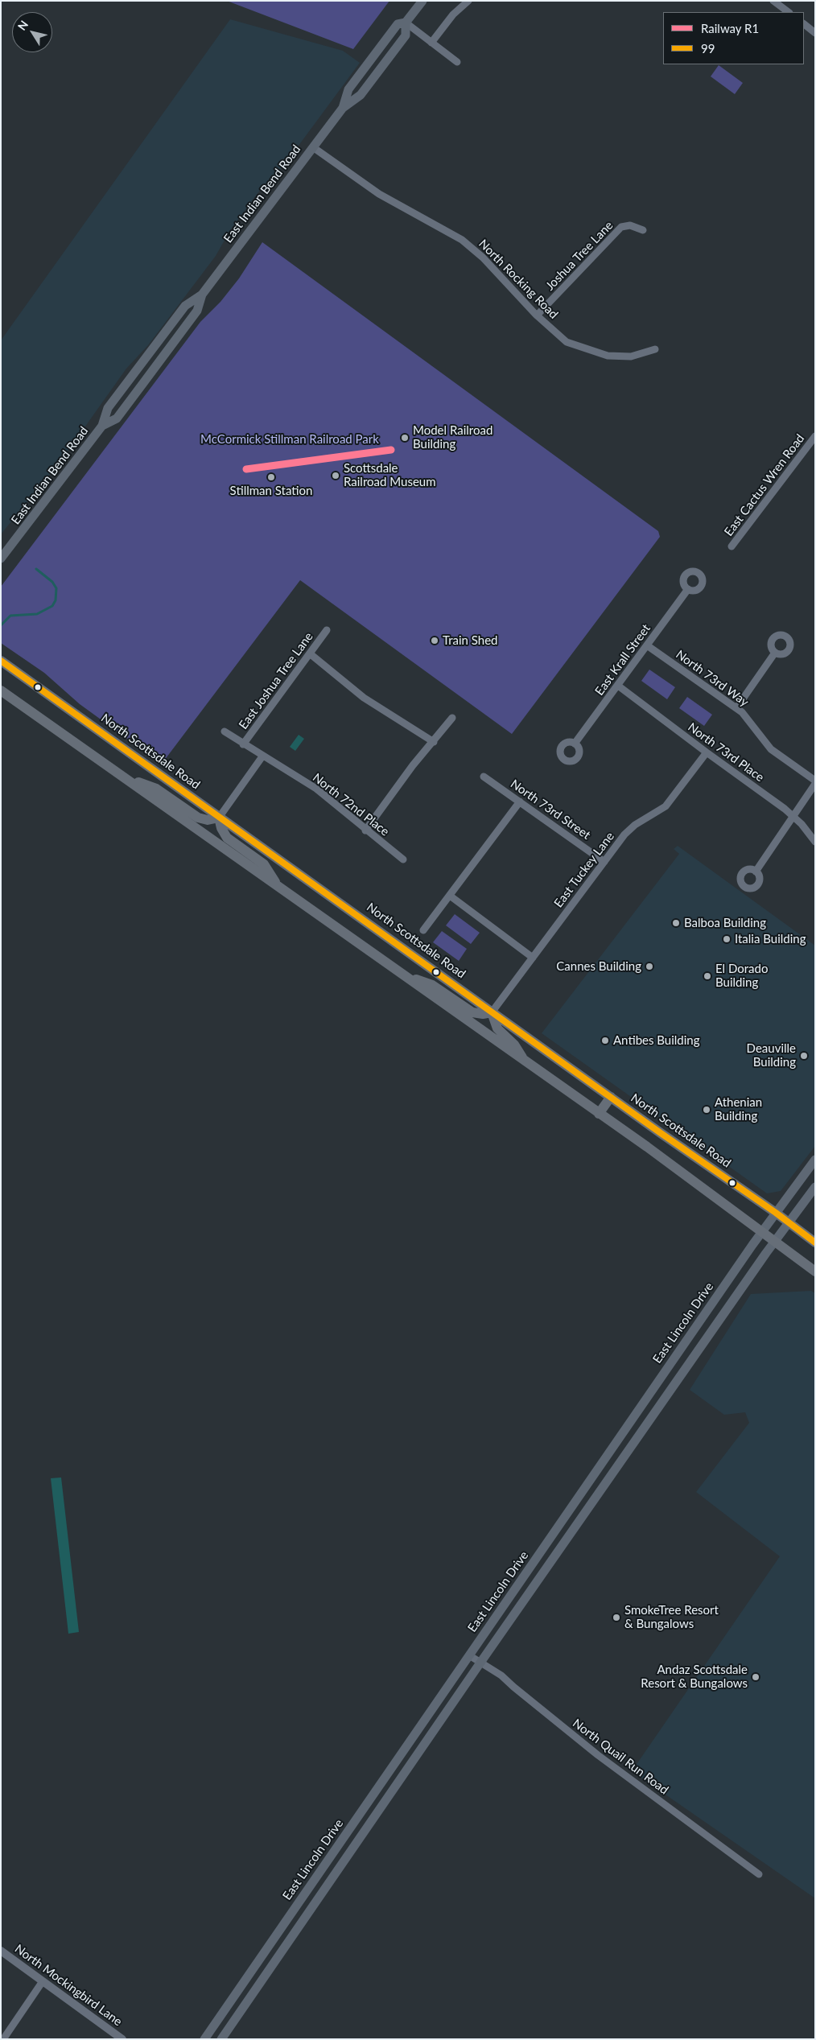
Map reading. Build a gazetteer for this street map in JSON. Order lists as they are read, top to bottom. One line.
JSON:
{"streets":{"main road":["East Indian Bend Road","North Scottsdale Road","East Lincoln Drive"],"street":["Joshua Tree Lane","North Rocking Road","East Cactus Wren Road","East Krall Street","North 73rd Way","East Joshua Tree Lane","North 73rd Place","North 72nd Place","North 73rd Street","East Tuckey Lane","North Quail Run Road","North Mockingbird Lane"]},"crossings":[["East Indian Bend Road","North Rocking Road"],["Joshua Tree Lane","North Rocking Road"],["East Krall Street","North 73rd Way"],["East Krall Street","North 73rd Place"],["East Joshua Tree Lane","North 72nd Place"],["North Scottsdale Road","East Tuckey Lane"],["North Scottsdale Road","East Lincoln Drive"],["North 73rd Place","East Tuckey Lane"],["North 73rd Street","East Tuckey Lane"],["East Lincoln Drive","North Quail Run Road"]],"parks":["McCormick Stillman Railroad Park"],"places":["Model Railroad Building","Scottsdale Railroad Museum","Stillman Station","Train Shed","Balboa Building","Italia Building","Cannes Building","El Dorado Building","Antibes Building","Deauville Building","Athenian Building","SmokeTree Resort & Bungalows","Andaz Scottsdale Resort & Bungalows"],"lines":["rail line R1","transit line 99"],"legend":["Railway R1","99"],"north":"top left"}
